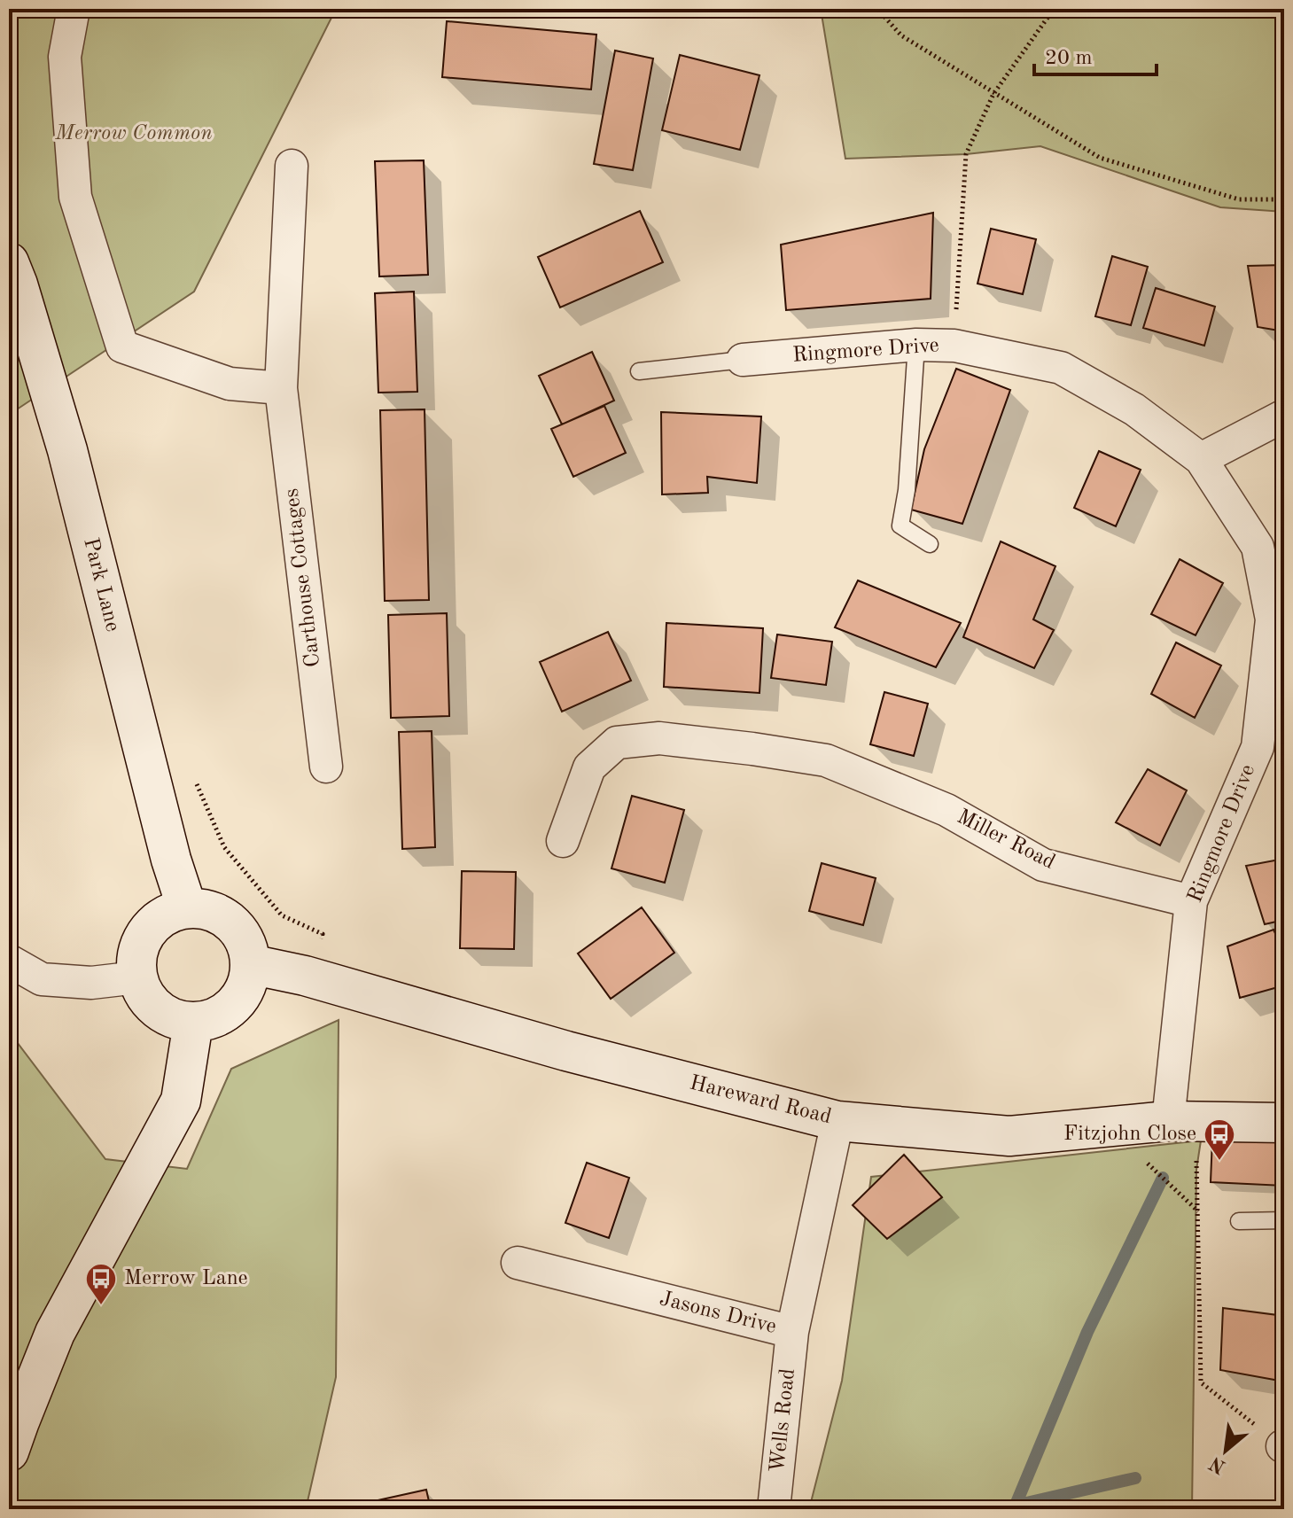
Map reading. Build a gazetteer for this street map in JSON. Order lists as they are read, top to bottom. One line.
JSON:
{"streets":{"main road":["Park Lane","Hareward Road"],"street":["Ringmore Drive","Carthouse Cottages","Miller Road","Jasons Drive","Wells Road"]},"crossings":[["Ringmore Drive","Miller Road"],["Ringmore Drive","Hareward Road"],["Park Lane","Hareward Road"],["Hareward Road","Jasons Drive"],["Jasons Drive","Wells Road"]],"parks":["Merrow Common"],"places":{"bus stop":["Fitzjohn Close","Merrow Lane"]},"scale_bar":"20 m","north":"bottom left"}
